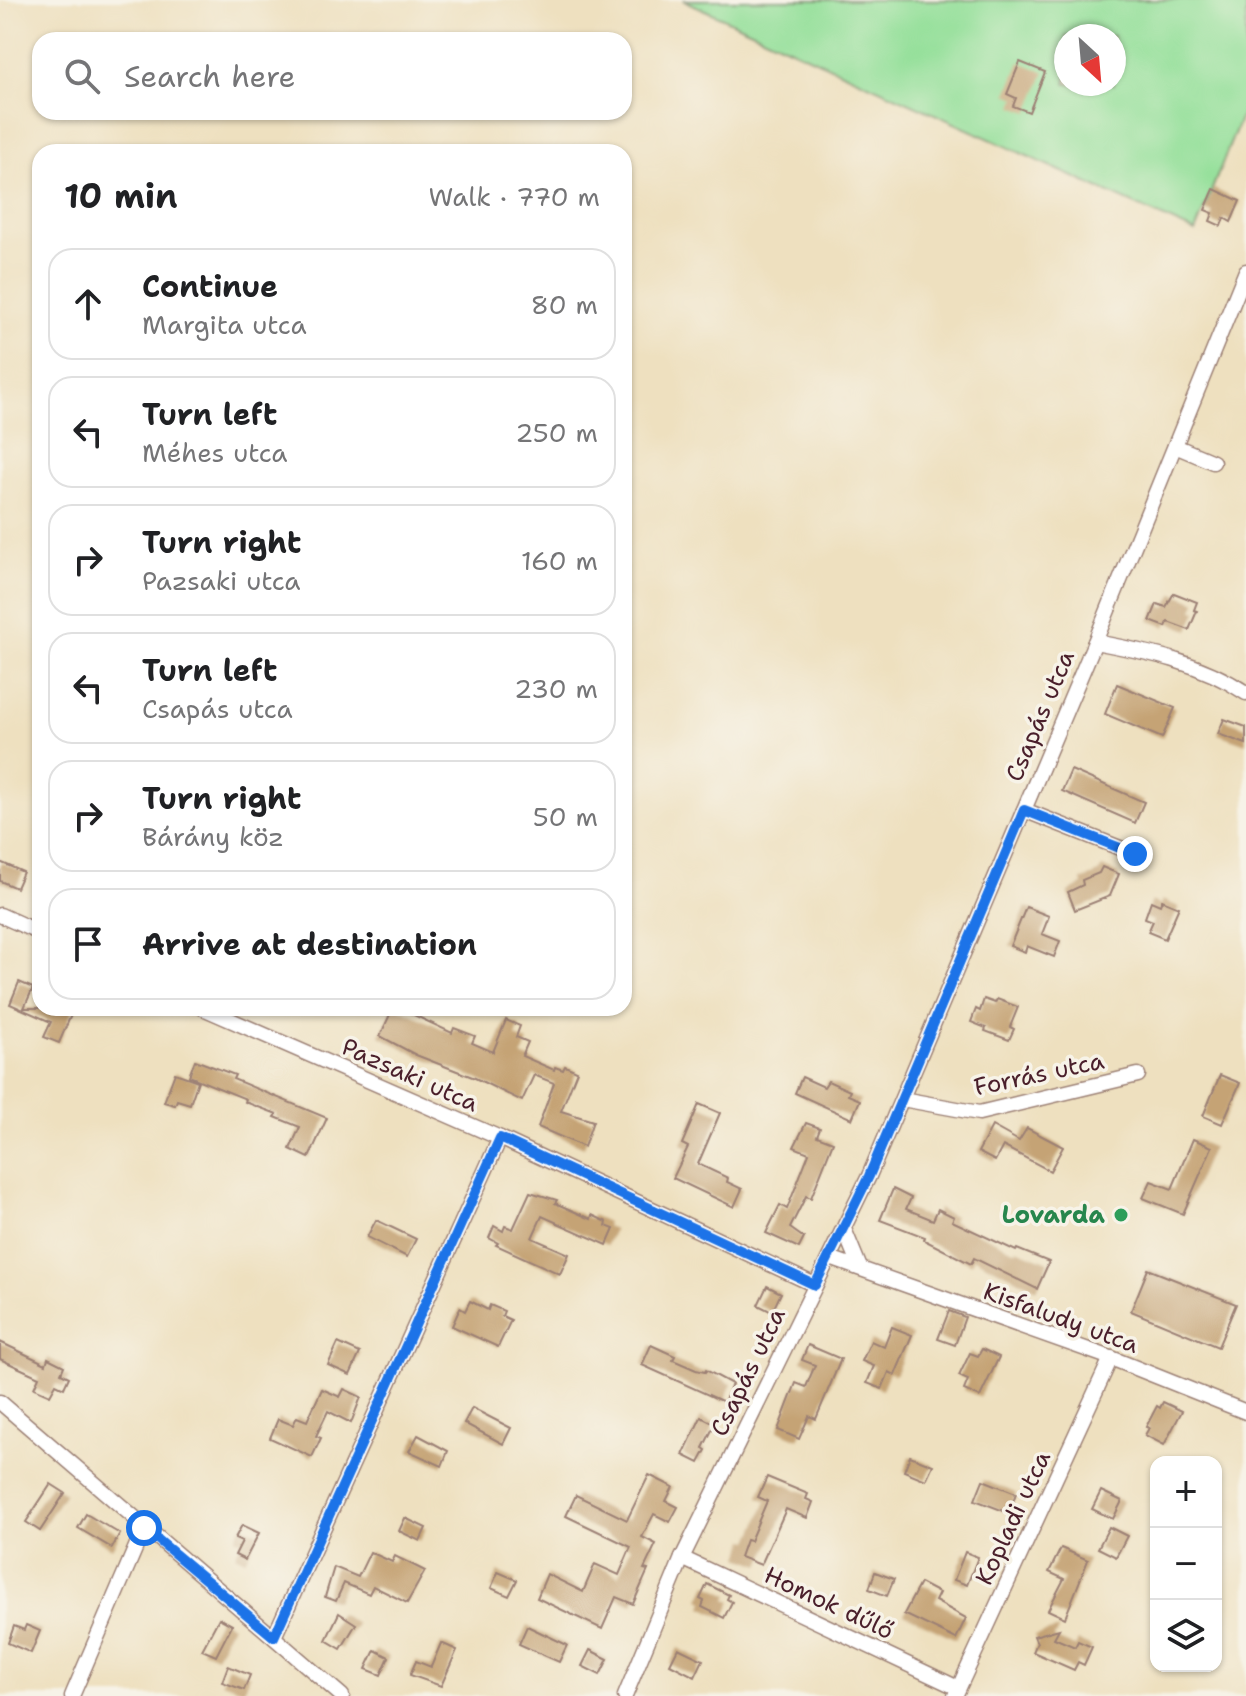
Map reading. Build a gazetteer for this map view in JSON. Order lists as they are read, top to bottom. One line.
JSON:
{"streets":{"street":["Csapás utca","Forrás utca","Pazsaki utca","Kisfaludy utca","Kopladi utca","Homok dűlő"]},"crossings":[["Csapás utca","Forrás utca"],["Csapás utca","Pazsaki utca"],["Csapás utca","Kisfaludy utca"],["Csapás utca","Homok dűlő"],["Kisfaludy utca","Kopladi utca"],["Kopladi utca","Homok dűlő"]],"places":["Lovarda"],"north":"bottom right","page":{"search":"Search here","heading":["10 min","Walk · 770 m"],"list":[["Continue","Margita utca","80 m"],["Turn left","Méhes utca","250 m"],["Turn right","Pazsaki utca","160 m"],["Turn left","Csapás utca","230 m"],["Turn right","Bárány köz","50 m"],"Arrive at destination"],"map_buttons":["+","−"]}}
